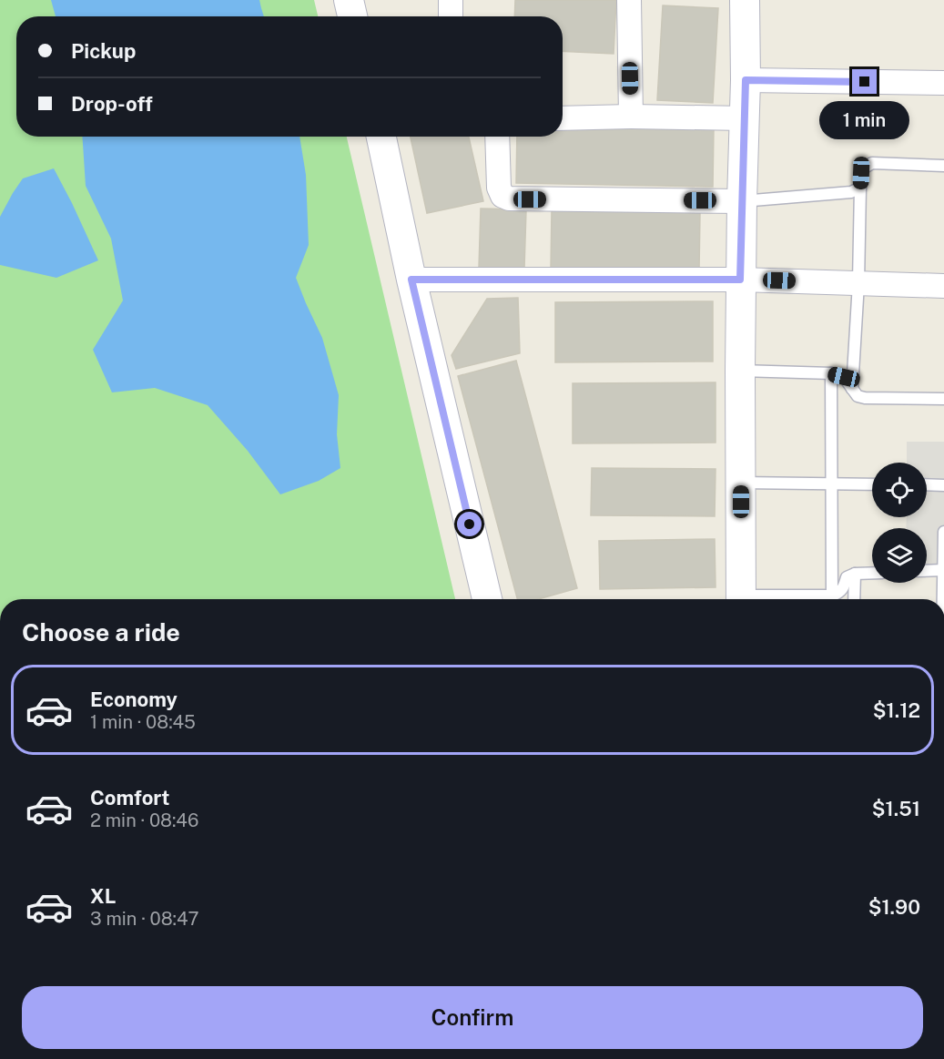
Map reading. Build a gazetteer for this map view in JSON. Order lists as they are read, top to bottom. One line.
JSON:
{"page":{"banner":["Pickup","Drop-off"],"bubble":"1 min","heading":"Choose a ride","list":[{"name":"Economy","note":"1 min · 08:45","value":"$1.12"},{"name":"Comfort","note":"2 min · 08:46","value":"$1.51"},{"name":"XL","note":"3 min · 08:47","value":"$1.90"}],"buttons":"Confirm"}}
